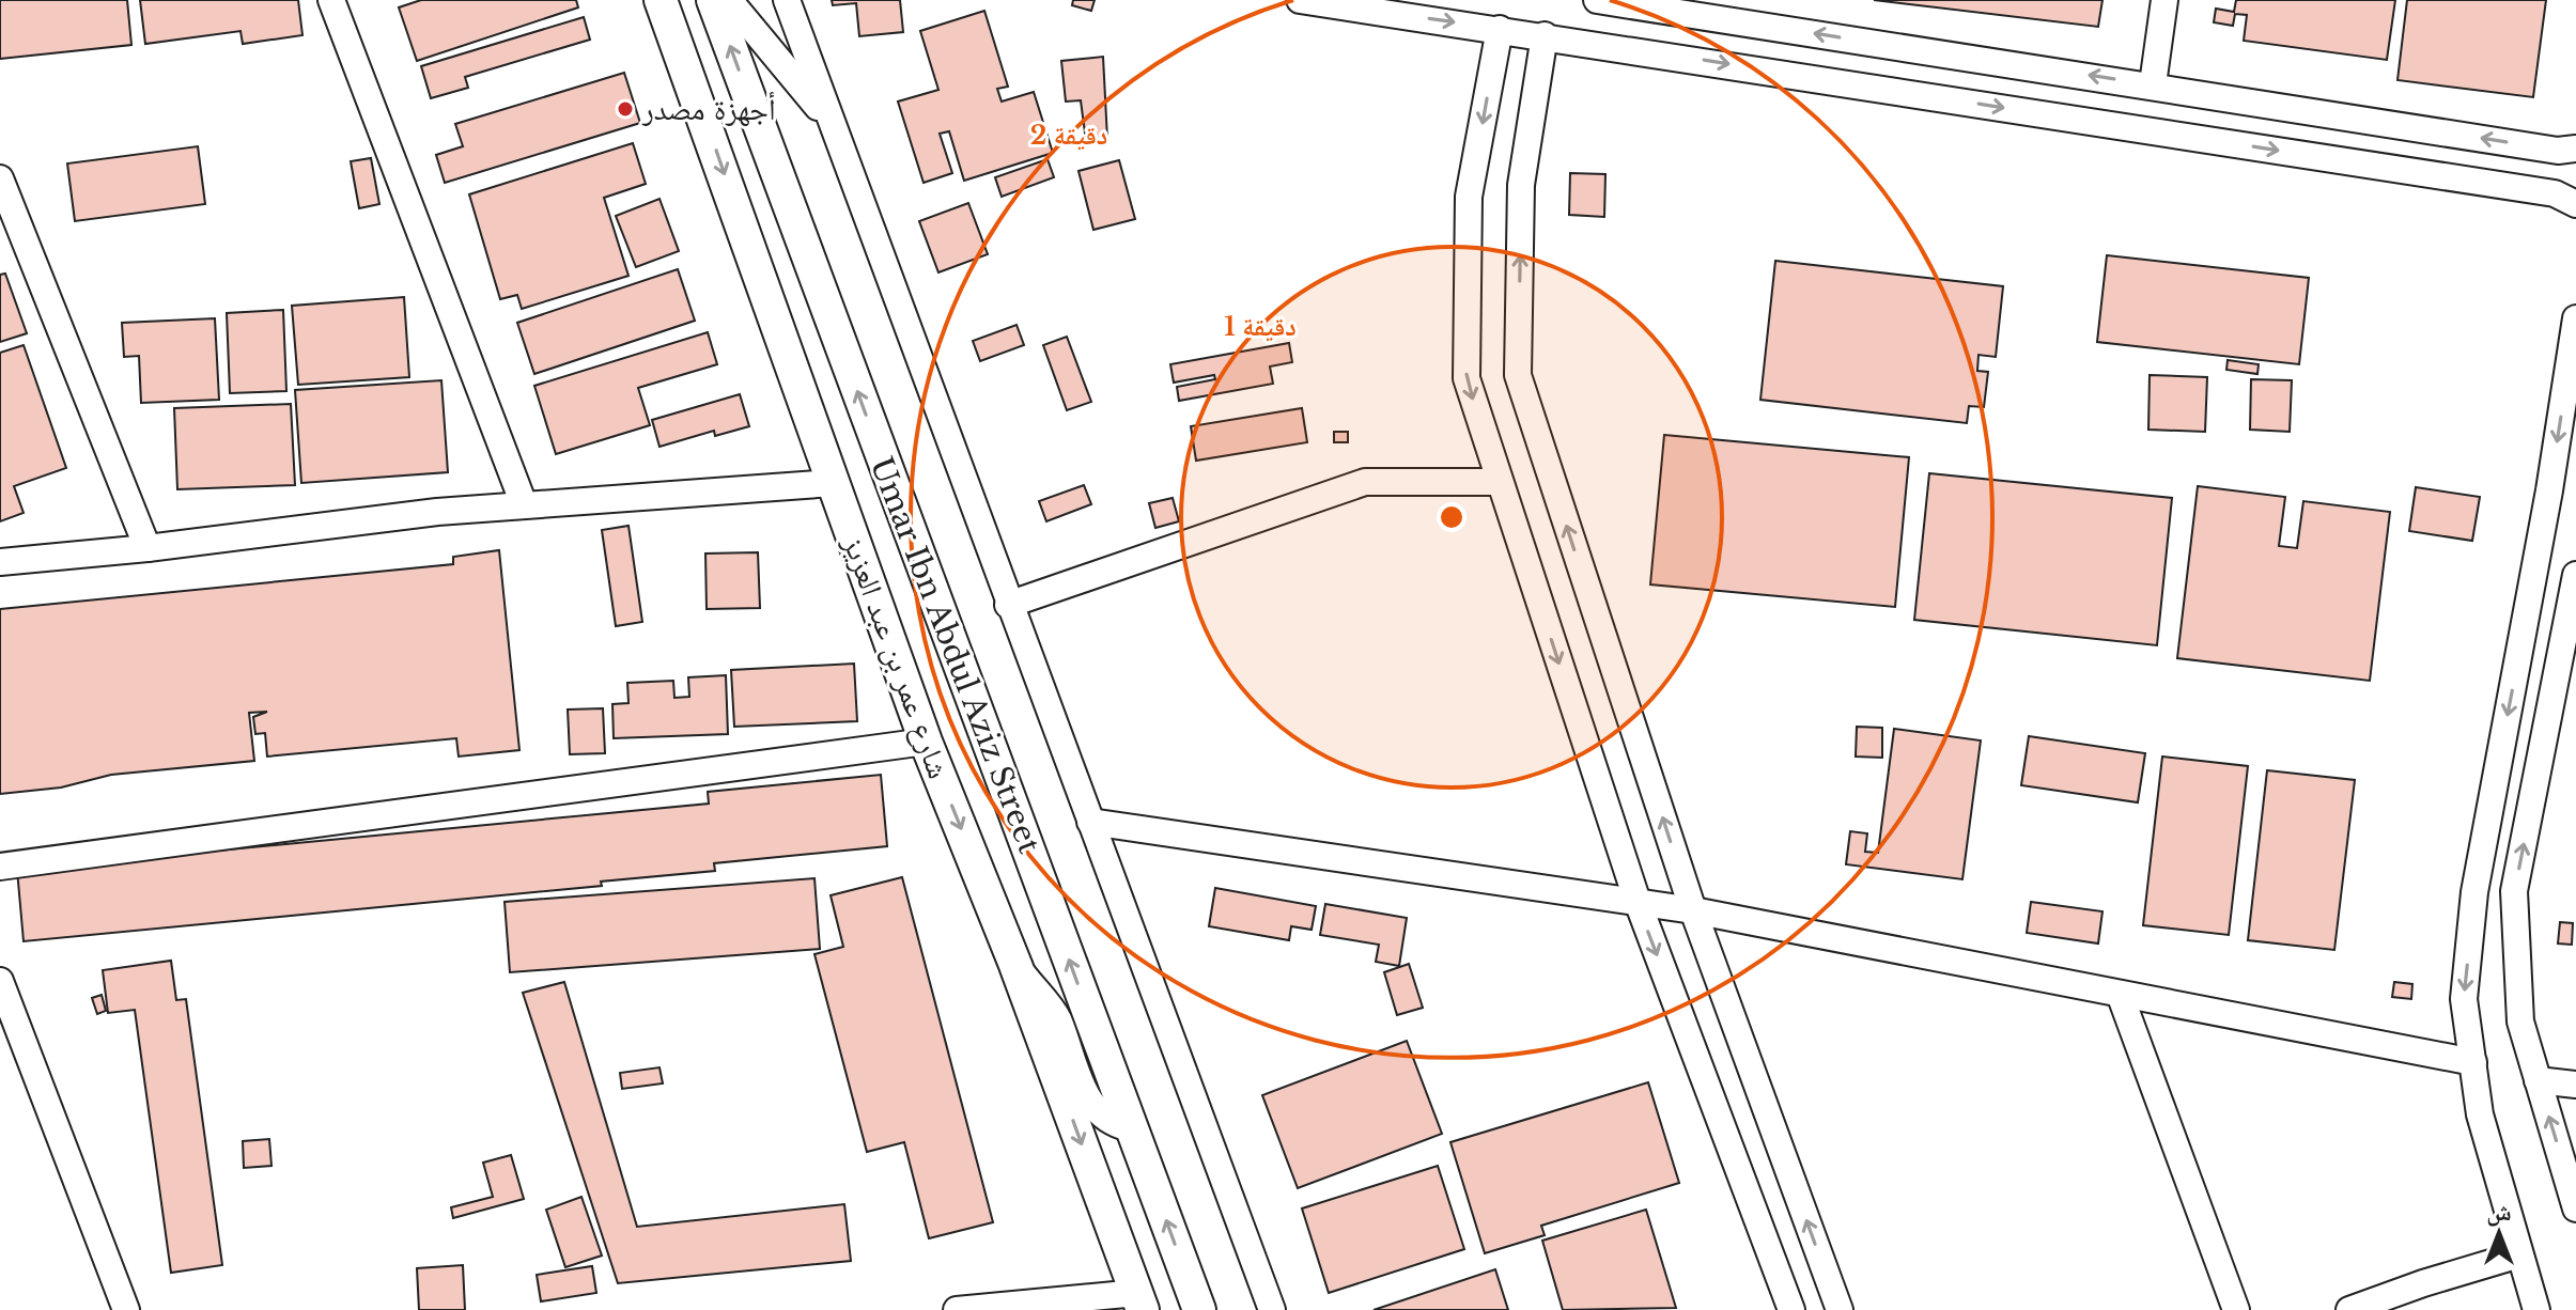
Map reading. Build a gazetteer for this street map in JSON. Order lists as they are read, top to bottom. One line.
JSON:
{"streets":{"main road":["Umar Ibn Abdul Aziz Street","شارع عمر بن عبد العزيز"]},"one_way":["Umar Ibn Abdul Aziz Street","شارع عمر بن عبد العزيز"],"places":["أجهزة مصدر"],"north":"top","rings":["2 دقيقة","1 دقيقة"]}
